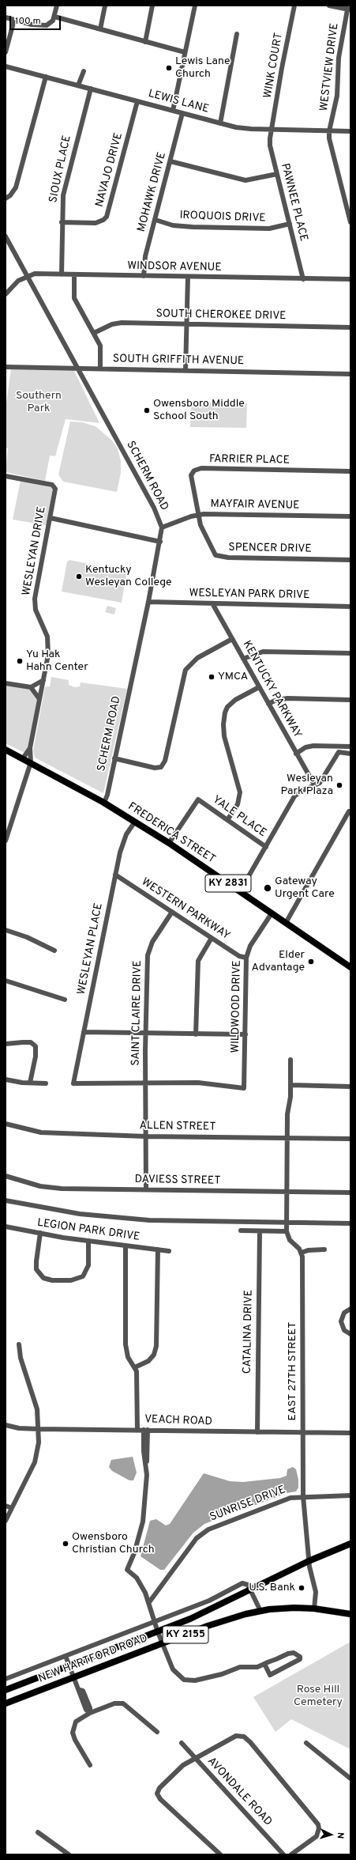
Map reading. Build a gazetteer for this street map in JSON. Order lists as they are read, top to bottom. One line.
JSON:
{"streets":{"main road":["FREDERICA STREET","KY 2831","KY 2155","NEW HARTFORD ROAD"],"street":["WINK COURT","WESTVIEW DRIVE","LEWIS LANE","SIOUX PLACE","NAVAJO DRIVE","MOHAWK DRIVE","PAWNEE PLACE","IROQUOIS DRIVE","WINDSOR AVENUE","SOUTH CHEROKEE DRIVE","SOUTH GRIFFITH AVENUE","FARRIER PLACE","SCHERM ROAD","MAYFAIR AVENUE","SPENCER DRIVE","WESLEYAN DRIVE","WESLEYAN PARK DRIVE","KENTUCKY PARKWAY","YALE PLACE","WESTERN PARKWAY","WESLEYAN PLACE","WILDWOOD DRIVE","SAINT CLAIRE DRIVE","ALLEN STREET","DAVIESS STREET","LEGION PARK DRIVE","CATALINA DRIVE","EAST 27TH STREET","VEACH ROAD","SUNRISE DRIVE","AVONDALE ROAD"]},"crossings":[["WINK COURT","LEWIS LANE"],["WINK COURT","PAWNEE PLACE"],["WESTVIEW DRIVE","LEWIS LANE"],["LEWIS LANE","SIOUX PLACE"],["LEWIS LANE","NAVAJO DRIVE"],["LEWIS LANE","MOHAWK DRIVE"],["LEWIS LANE","PAWNEE PLACE"],["SIOUX PLACE","NAVAJO DRIVE"],["SIOUX PLACE","WINDSOR AVENUE"],["MOHAWK DRIVE","IROQUOIS DRIVE"],["MOHAWK DRIVE","WINDSOR AVENUE"],["PAWNEE PLACE","IROQUOIS DRIVE"],["PAWNEE PLACE","WINDSOR AVENUE"],["WINDSOR AVENUE","SCHERM ROAD"],["SOUTH GRIFFITH AVENUE","SCHERM ROAD"],["FARRIER PLACE","MAYFAIR AVENUE"],["FARRIER PLACE","SPENCER DRIVE"],["SCHERM ROAD","MAYFAIR AVENUE"],["SCHERM ROAD","WESLEYAN PARK DRIVE"],["SCHERM ROAD","FREDERICA STREET"],["MAYFAIR AVENUE","SPENCER DRIVE"],["WESLEYAN DRIVE","FREDERICA STREET"],["WESLEYAN PARK DRIVE","KENTUCKY PARKWAY"],["YALE PLACE","FREDERICA STREET"],["FREDERICA STREET","WESLEYAN PLACE"],["FREDERICA STREET","WILDWOOD DRIVE"],["WESTERN PARKWAY","WESLEYAN PLACE"],["WESTERN PARKWAY","WILDWOOD DRIVE"],["WESTERN PARKWAY","SAINT CLAIRE DRIVE"],["WESLEYAN PLACE","WILDWOOD DRIVE"],["WESLEYAN PLACE","SAINT CLAIRE DRIVE"],["WILDWOOD DRIVE","SAINT CLAIRE DRIVE"],["SAINT CLAIRE DRIVE","ALLEN STREET"],["SAINT CLAIRE DRIVE","DAVIESS STREET"],["CATALINA DRIVE","VEACH ROAD"],["EAST 27TH STREET","VEACH ROAD"],["EAST 27TH STREET","SUNRISE DRIVE"],["EAST 27TH STREET","KY 2155"],["EAST 27TH STREET","NEW HARTFORD ROAD"],["KY 2155","NEW HARTFORD ROAD"]],"parks":["Southern Park","Rose Hill Cemetery"],"places":["Lewis Lane Church","Owensboro Middle School South","Kentucky Wesleyan College","Yu Hak Hahn Center","YMCA","Wesleyan Park Plaza","Gateway Urgent Care","Elder Advantage","Owensboro Christian Church","U.S. Bank"],"scale_bar":"100 m","north":"right"}
